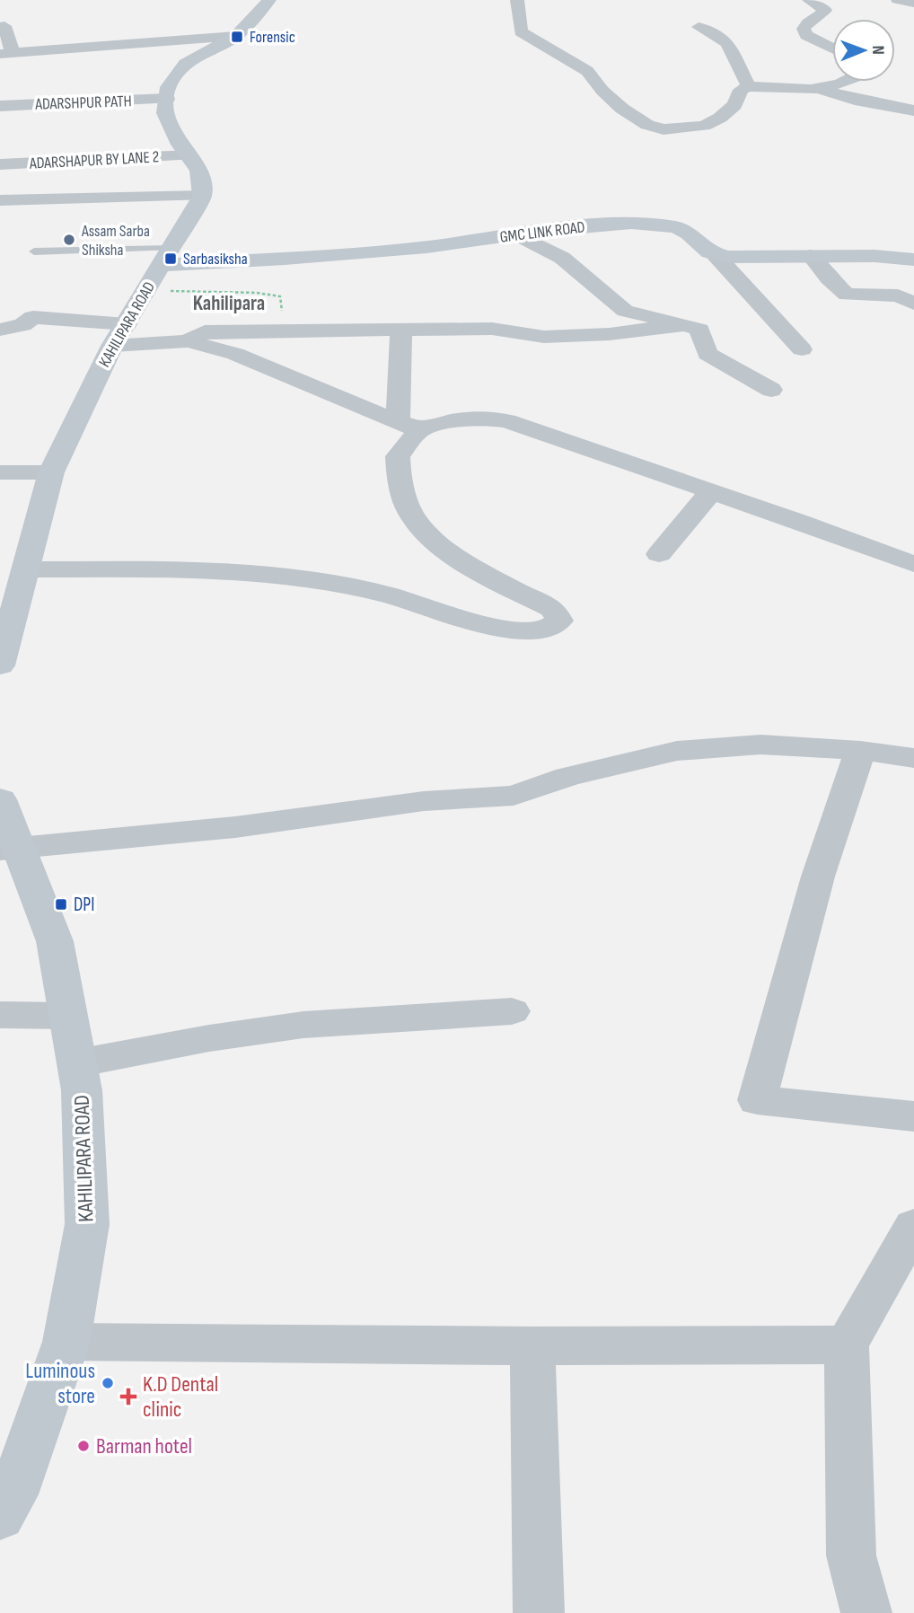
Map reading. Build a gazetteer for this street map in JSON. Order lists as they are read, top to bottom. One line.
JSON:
{"streets":{"main road":["GMC LINK ROAD","KAHILIPARA ROAD"],"street":["ADARSHPUR PATH","ADARSHAPUR BY LANE 2"]},"crossings":[["GMC LINK ROAD","KAHILIPARA ROAD"]],"districts":["Kahilipara"],"places":{"transit":["Forensic","Sarbasiksha","DPI"],"other":["Assam Sarba Shiksha","Luminous store","Barman hotel"],"health":["K.D Dental clinic"]},"north":"right"}
